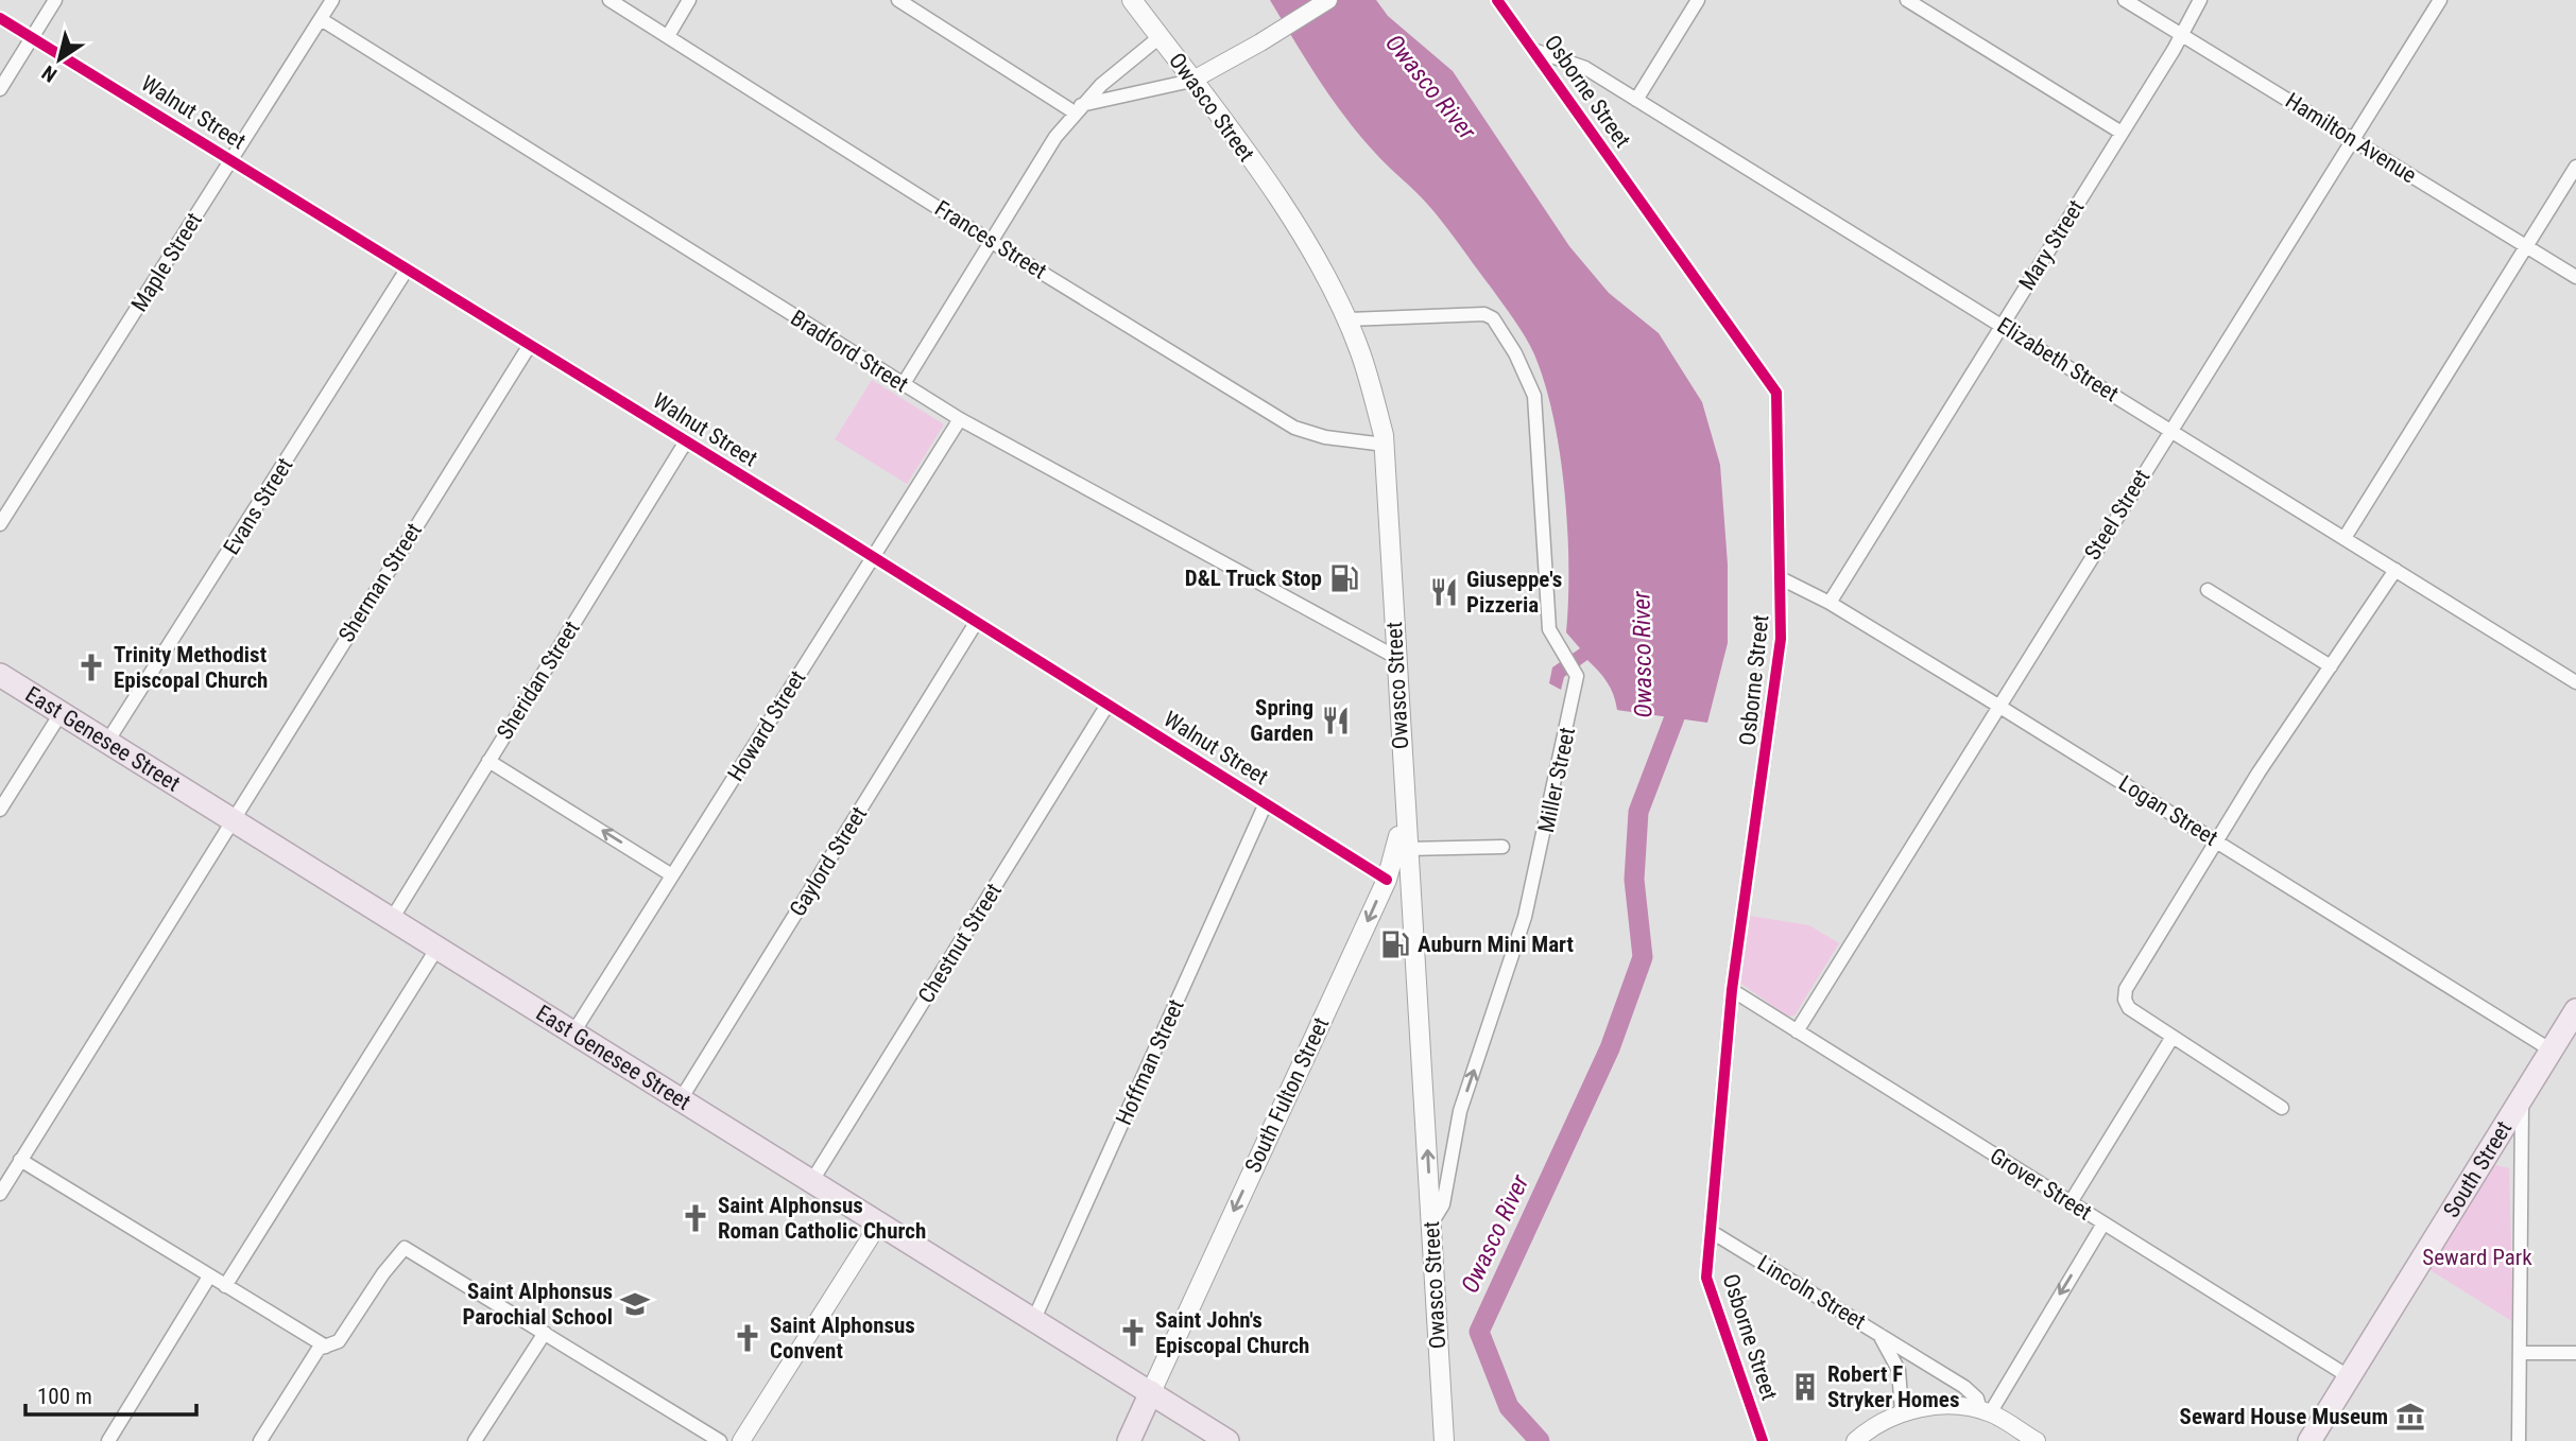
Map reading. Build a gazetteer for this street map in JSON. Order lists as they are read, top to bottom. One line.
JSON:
{"streets":{"highway":["East Genesee Street"],"main road":["Owasco Street","South Fulton Street","South Street"],"street":["Osborne Street","Walnut Street","Hamilton Avenue","Frances Street","Mary Street","Maple Street","Bradford Street","Elizabeth Street","Evans Street","Steel Street","Sherman Street","Sheridan Street","Howard Street","Miller Street","Logan Street","Gaylord Street","Chestnut Street","Hoffman Street","Grover Street","Lincoln Street"]},"crossings":[["Osborne Street","Elizabeth Street"],["Osborne Street","Logan Street"],["Osborne Street","Grover Street"],["Osborne Street","Lincoln Street"],["Owasco Street","Frances Street"],["Owasco Street","Bradford Street"],["Owasco Street","Miller Street"],["Owasco Street","South Fulton Street"],["Walnut Street","Maple Street"],["Walnut Street","Evans Street"],["Walnut Street","Sherman Street"],["Walnut Street","Sheridan Street"],["Walnut Street","Howard Street"],["Walnut Street","Gaylord Street"],["Walnut Street","Chestnut Street"],["Walnut Street","Hoffman Street"],["Walnut Street","South Fulton Street"],["Hamilton Avenue","Mary Street"],["Hamilton Avenue","Steel Street"],["Mary Street","Elizabeth Street"],["Mary Street","Logan Street"],["Maple Street","Bradford Street"],["Bradford Street","Howard Street"],["Elizabeth Street","Steel Street"],["Evans Street","East Genesee Street"],["Steel Street","Logan Street"],["Steel Street","Grover Street"],["Sherman Street","East Genesee Street"],["Sheridan Street","East Genesee Street"],["Howard Street","East Genesee Street"],["East Genesee Street","Gaylord Street"],["East Genesee Street","Chestnut Street"],["East Genesee Street","Hoffman Street"],["East Genesee Street","South Fulton Street"],["Logan Street","South Street"],["South Street","Grover Street"]],"one_way":["Miller Street","South Fulton Street"],"water":["Owasco River"],"parks":["Seward Park"],"places":{"fuel station":["D&L Truck Stop","Auburn Mini Mart"],"restaurant":["Giuseppe's Pizzeria","Spring Garden"],"church":["Trinity Methodist Episcopal Church","Saint Alphonsus Roman Catholic Church","Saint John's Episcopal Church","Saint Alphonsus Convent"],"school or university":["Saint Alphonsus Parochial School"],"building":["Robert F Stryker Homes"],"museum":["Seward House Museum"]},"scale_bar":"100 m","north":"bottom left"}
